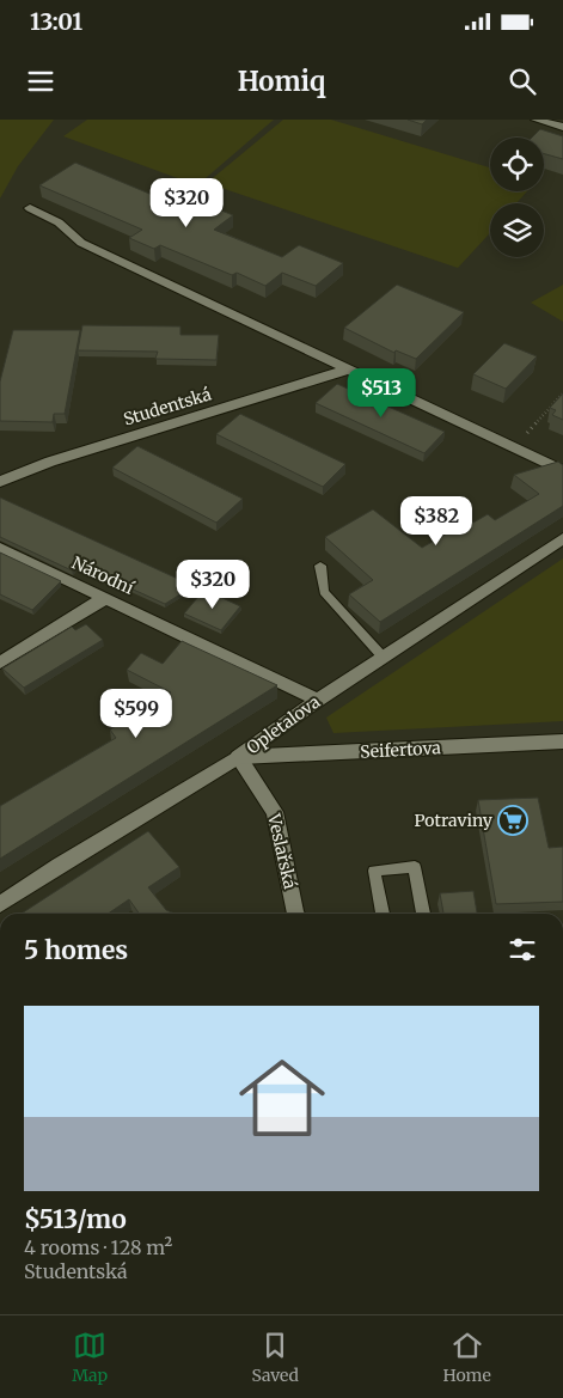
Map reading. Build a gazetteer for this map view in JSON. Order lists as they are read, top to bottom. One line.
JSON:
{"streets":{"street":["Studentská","Národní","Opletalova","Seifertova","Veslařská"]},"crossings":[["Národní","Opletalova"],["Opletalova","Seifertova"],["Opletalova","Veslařská"],["Seifertova","Veslařská"]],"places":{"supermarket":["Potraviny"]},"page":{"status":"13:01","header":"Homiq","price":["$320","$513","$382","$320","$599"],"heading":"5 homes","list":[{"name":"$513/mo","note":"4 rooms · 128 m² · Studentská"}],"tabs":["Map","Saved","Home"]}}
